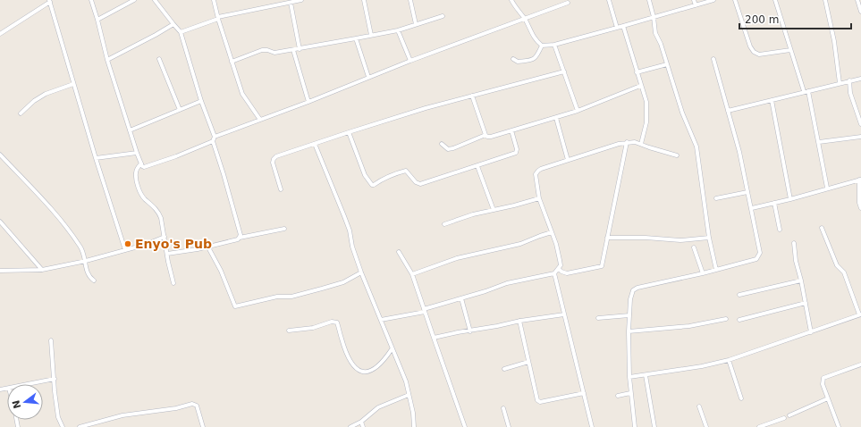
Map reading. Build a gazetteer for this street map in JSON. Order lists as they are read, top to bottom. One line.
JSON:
{"places":["Enyo's Pub"],"scale_bar":"200 m","north":"left"}
